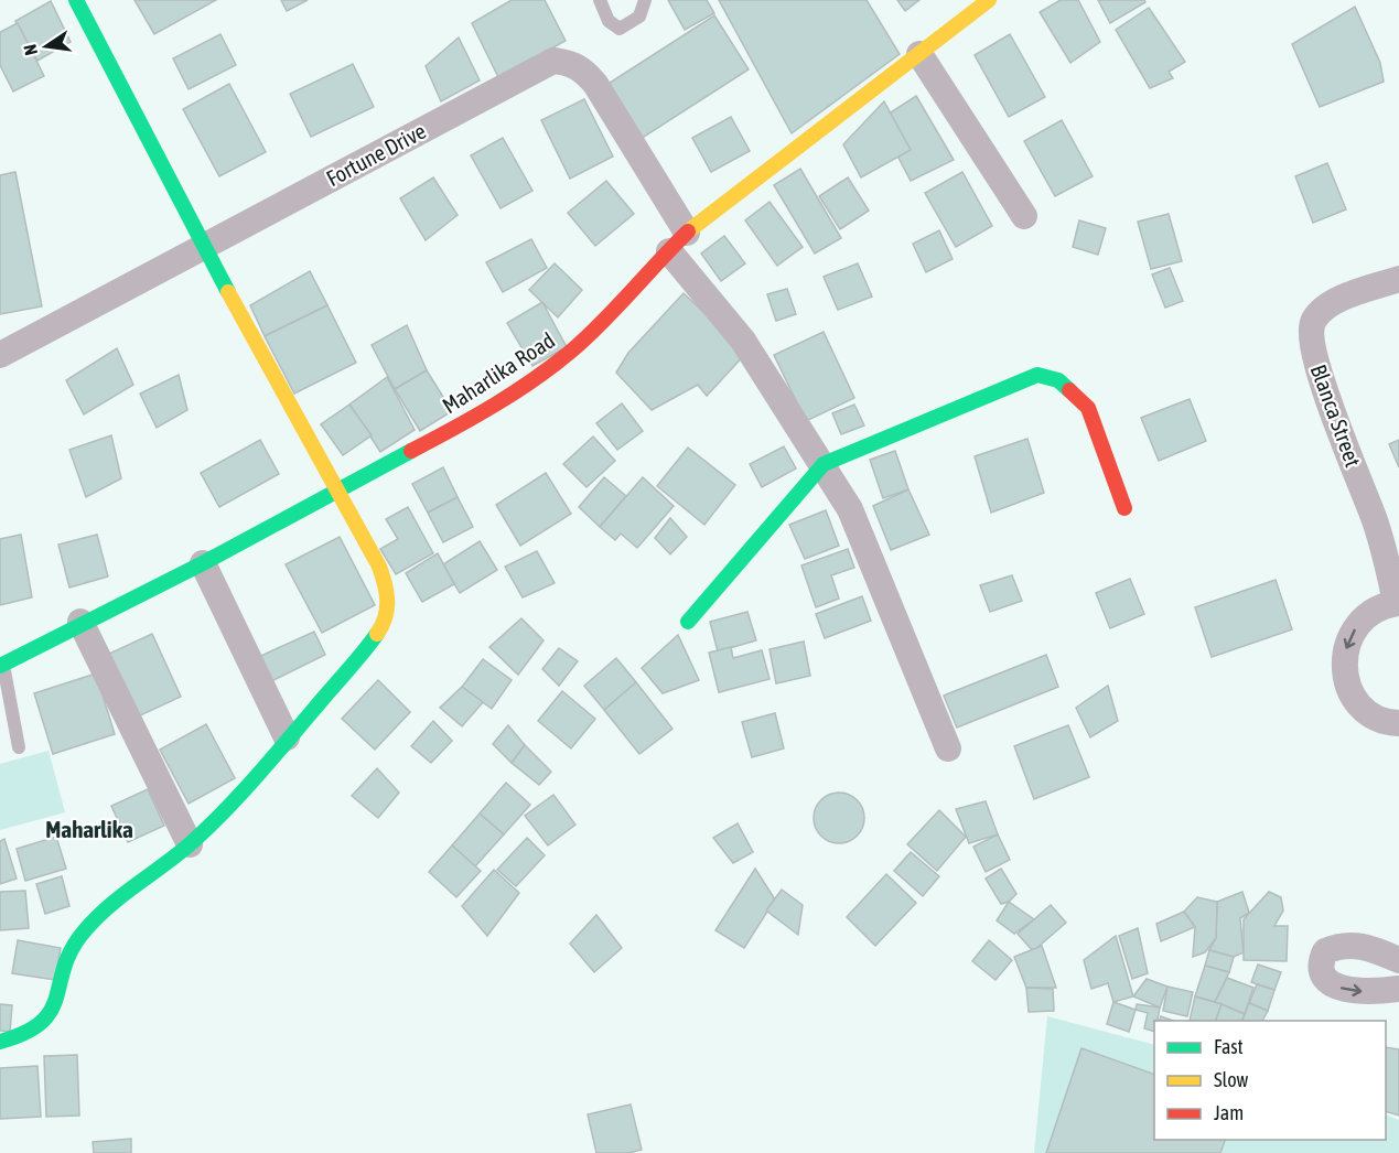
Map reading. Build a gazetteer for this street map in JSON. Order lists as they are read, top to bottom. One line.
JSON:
{"streets":{"street":["Fortune Drive","Maharlika Road","Blanca Street"]},"crossings":[["Fortune Drive","Maharlika Road"]],"districts":["Maharlika"],"legend":["Fast","Slow","Jam"],"north":"left"}
